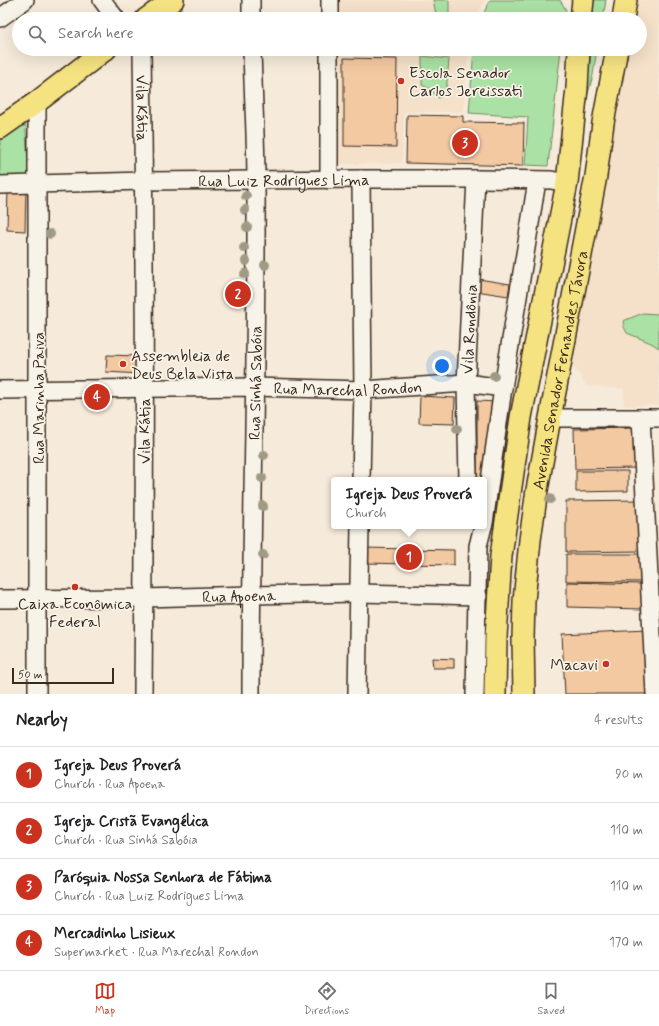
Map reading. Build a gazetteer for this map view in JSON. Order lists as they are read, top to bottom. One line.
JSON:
{"streets":{"main road":["Avenida Senador Fernandes Távora"],"street":["Vila Kátia","Rua Luiz Rodrigues Lima","Vila Rondônia","Rua Sinhá Sabóia","Rua Marechal Rondon","Rua Marinha Paiva","Rua Apoena"]},"crossings":[["Vila Kátia","Rua Luiz Rodrigues Lima"],["Vila Kátia","Rua Marechal Rondon"],["Vila Kátia","Rua Apoena"],["Rua Luiz Rodrigues Lima","Vila Rondônia"],["Rua Luiz Rodrigues Lima","Avenida Senador Fernandes Távora"],["Rua Luiz Rodrigues Lima","Rua Sinhá Sabóia"],["Rua Luiz Rodrigues Lima","Rua Marinha Paiva"],["Vila Rondônia","Rua Marechal Rondon"],["Rua Sinhá Sabóia","Rua Marechal Rondon"],["Rua Sinhá Sabóia","Rua Apoena"],["Rua Marechal Rondon","Rua Marinha Paiva"],["Rua Marinha Paiva","Rua Apoena"]],"places":["Escola Senador Carlos Jereissati","Assembleia de Deus Bela Vista","Caixa Econômica Federal","Macavi"],"scale_bar":"50 m","page":{"search":"Search here","pins":["3","2","4","1"],"popup":["Igreja Deus Proverá","Church"],"scale":"50 m","heading":["Nearby","4 results"],"list":[{"mark":"1","name":"Igreja Deus Proverá","note":"Church · Rua Apoena","value":"90 m"},{"mark":"2","name":"Igreja Cristã Evangélica","note":"Church · Rua Sinhá Sabóia","value":"110 m"},{"mark":"3","name":"Paróquia Nossa Senhora de Fátima","note":"Church · Rua Luiz Rodrigues Lima","value":"110 m"},{"mark":"4","name":"Mercadinho Lisieux","note":"Supermarket · Rua Marechal Rondon","value":"170 m"}],"nav":["Map","Directions","Saved"]}}
